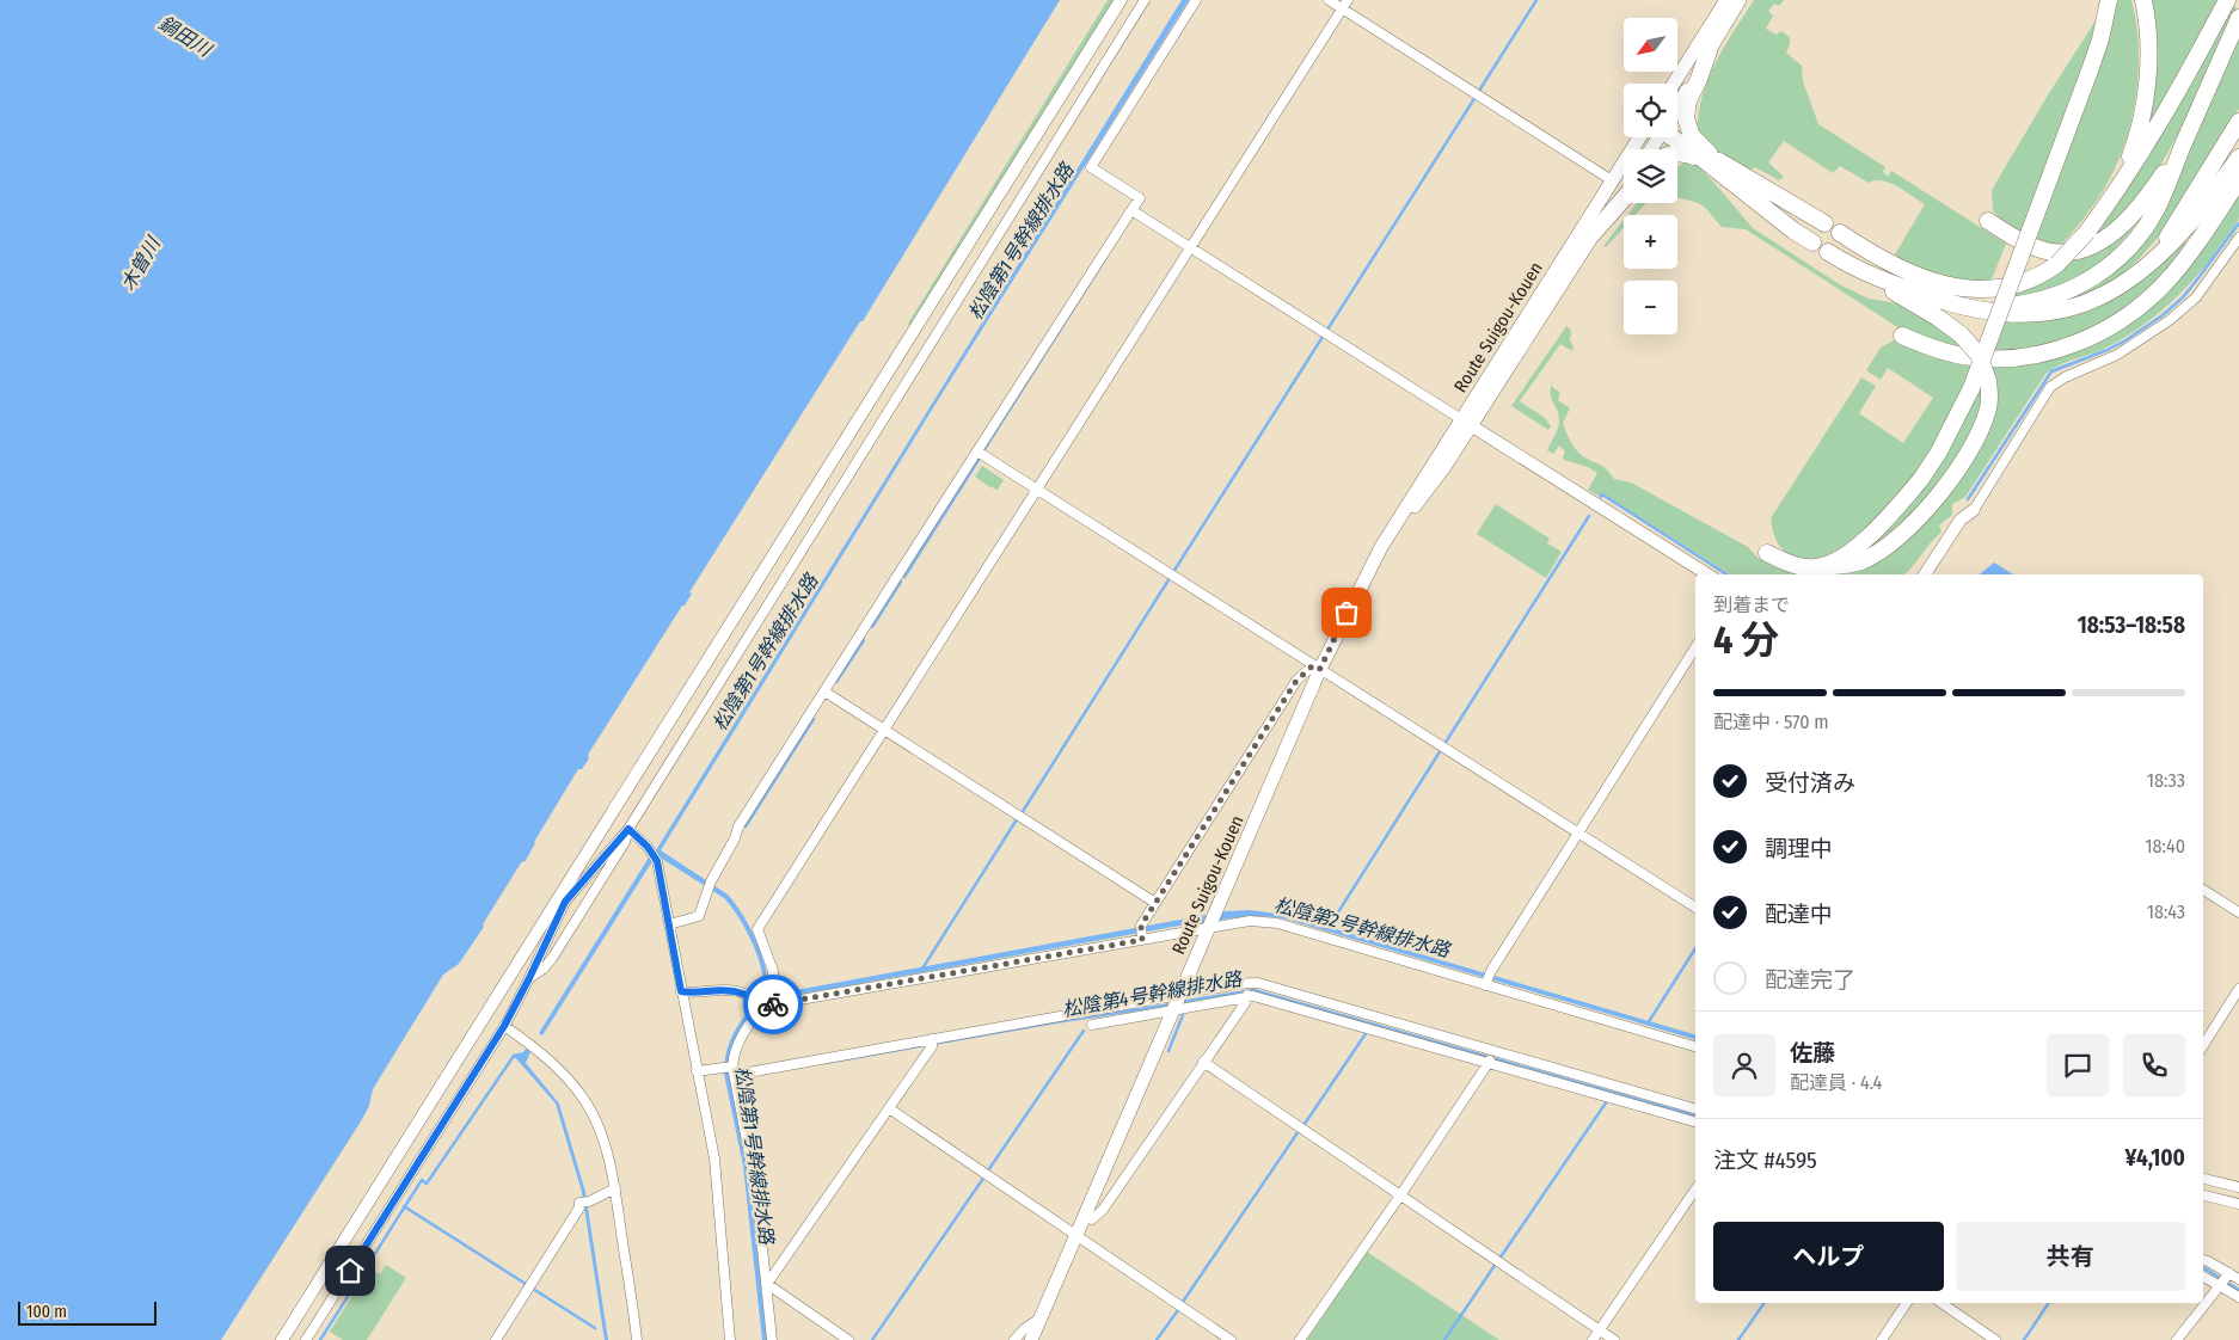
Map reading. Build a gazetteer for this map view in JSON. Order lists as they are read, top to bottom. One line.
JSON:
{"streets":{"main road":["Route Suigou-Kouen"]},"water":["鍋田川","松陰第1号幹線排水路","木曽川","松陰第2号幹線排水路","松陰第4号幹線排水路"],"scale_bar":"100 m","north":"bottom left","page":{"map_buttons":["+","−"],"heading":["4 分","到着まで","18:53–18:58"],"panel":["佐藤","配達員 · 4.4","注文 #4595","¥4,100"],"bar":"配達中 · 570 m","list":[["受付済み","18:33"],["調理中","18:40"],["配達中","18:43"],"配達完了"],"buttons":["ヘルプ","共有"],"scale":"100 m"}}
